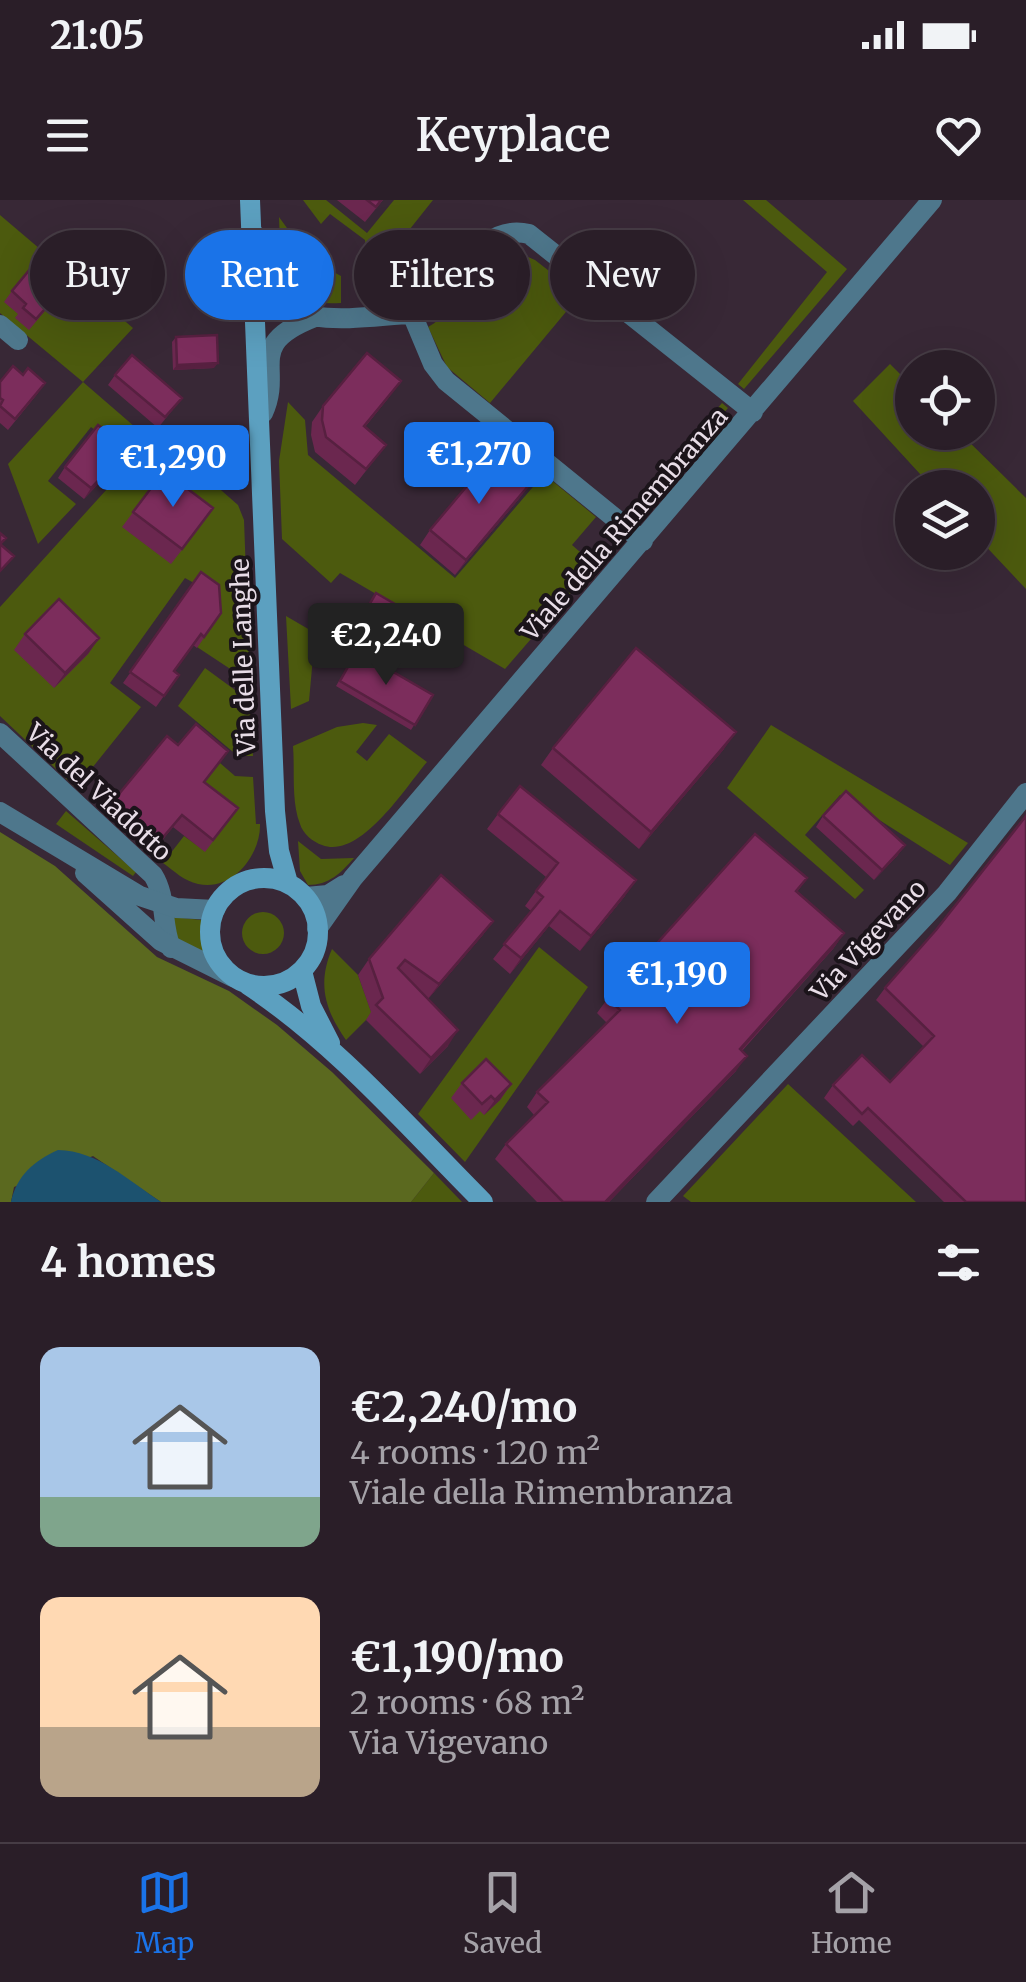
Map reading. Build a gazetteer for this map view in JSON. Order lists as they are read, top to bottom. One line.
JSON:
{"streets":{"main road":["Via delle Langhe"],"street":["Viale della Rimembranza","Via del Viadotto","Via Vigevano"]},"crossings":[["Viale della Rimembranza","Via delle Langhe"]],"page":{"status":"21:05","header":"Keyplace","chip":["Buy","Rent","Filters","New"],"price":["€1,270","€1,290","€2,240","€1,190"],"heading":"4 homes","list":[{"name":"€2,240/mo","note":"4 rooms · 120 m² · Viale della Rimembranza"},{"name":"€1,190/mo","note":"2 rooms · 68 m² · Via Vigevano"}],"tabs":["Map","Saved","Home"]}}
